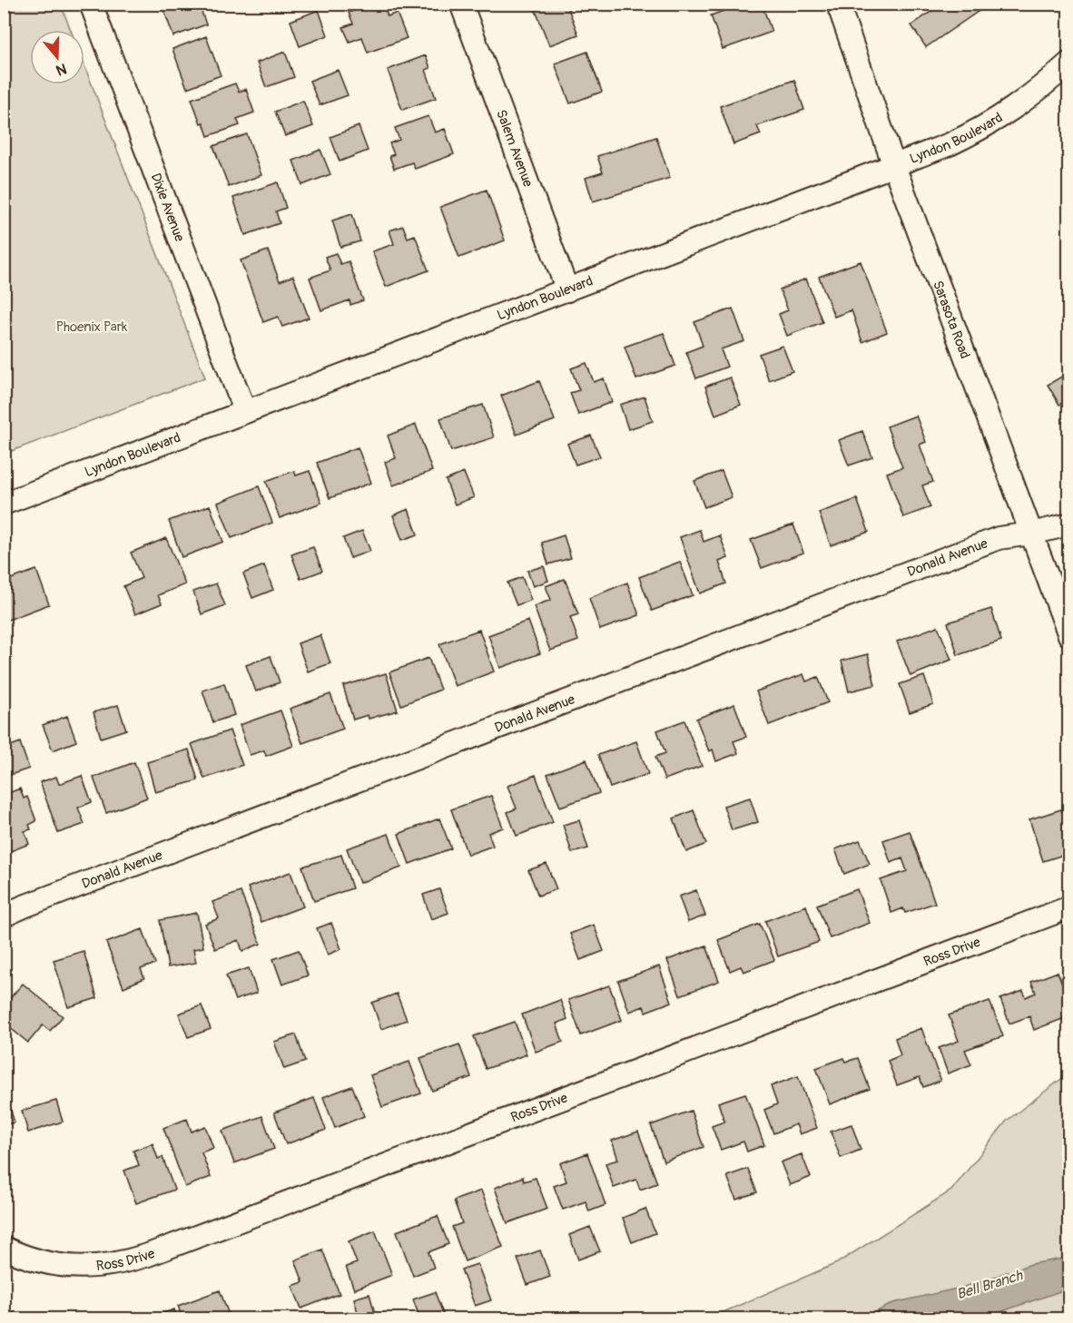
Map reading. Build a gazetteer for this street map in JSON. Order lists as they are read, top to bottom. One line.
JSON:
{"streets":{"street":["Lyndon Boulevard","Salem Avenue","Dixie Avenue","Sarasota Road","Donald Avenue","Ross Drive"]},"crossings":[["Lyndon Boulevard","Salem Avenue"],["Lyndon Boulevard","Dixie Avenue"],["Lyndon Boulevard","Sarasota Road"],["Sarasota Road","Donald Avenue"]],"water":["Bell Branch"],"parks":["Phoenix Park"],"north":"bottom"}
